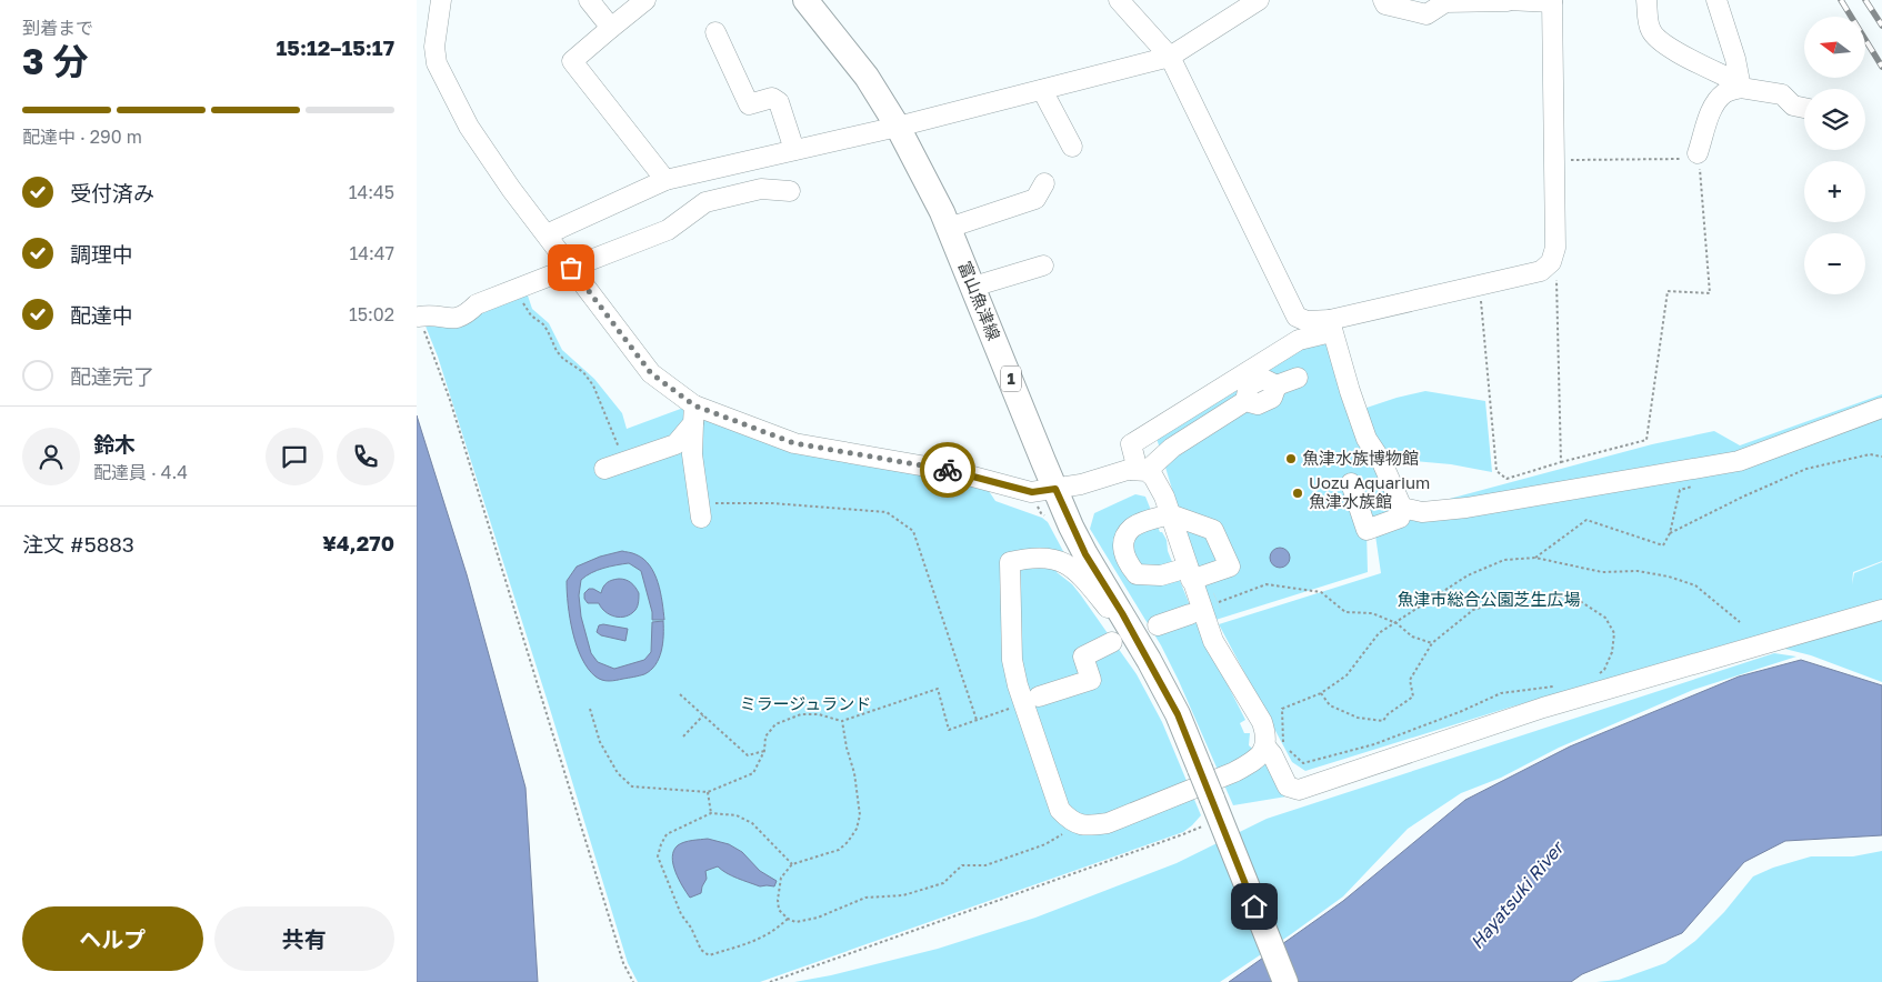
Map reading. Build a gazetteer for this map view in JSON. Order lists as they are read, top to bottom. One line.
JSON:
{"streets":{"main road":["富山魚津線","1"]},"water":["Hayatsuki River"],"parks":["魚津市総合公園芝生広場","ミラージュランド"],"places":["魚津水族博物館","Uozu Aquarium 魚津水族館"],"north":"left","page":{"heading":["3 分","到着まで","15:12–15:17"],"panel":["鈴木","配達員 · 4.4","注文 #5883","¥4,270"],"map_buttons":["+","−"],"bar":"配達中 · 290 m","list":[["受付済み","14:45"],["調理中","14:47"],["配達中","15:02"],"配達完了"],"buttons":["ヘルプ","共有"]}}
